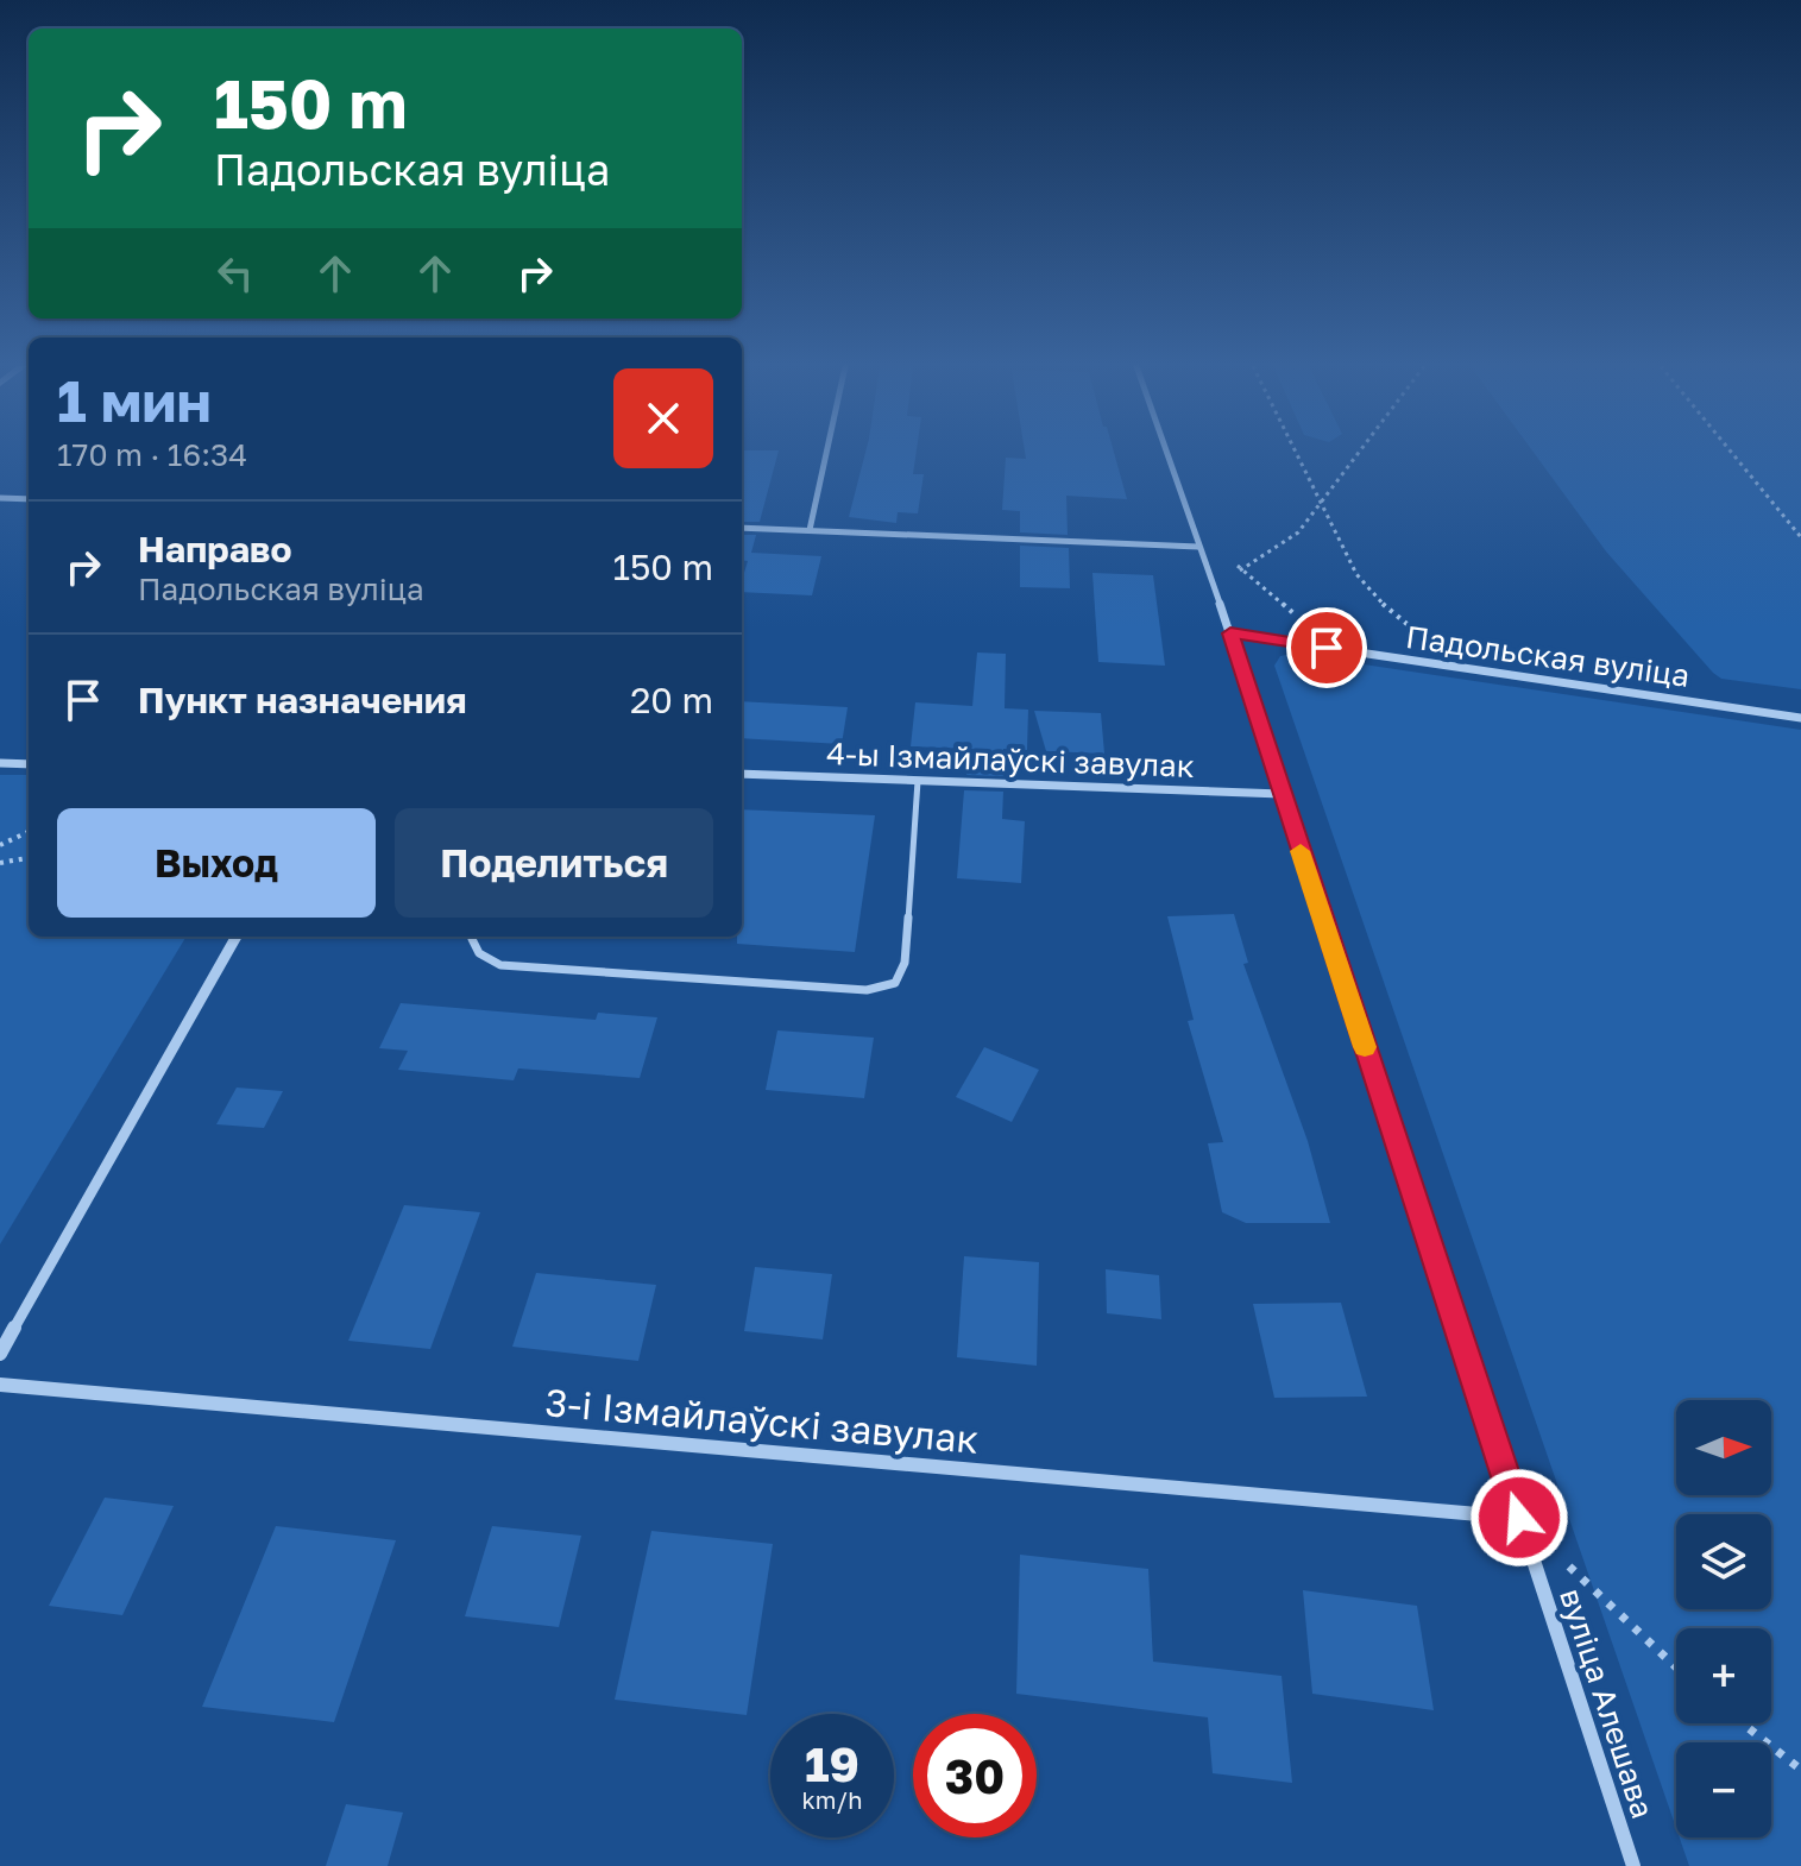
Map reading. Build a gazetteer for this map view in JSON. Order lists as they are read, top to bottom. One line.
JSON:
{"streets":{"street":["Падольская вуліца","4-ы Ізмайлаўскі завулак","3-і Ізмайлаўскі завулак","вуліца Алешава"]},"crossings":[["Падольская вуліца","вуліца Алешава"],["4-ы Ізмайлаўскі завулак","вуліца Алешава"],["3-і Ізмайлаўскі завулак","вуліца Алешава"]],"north":"right","page":{"turn":["150 m","Падольская вуліца"],"heading":["1 мин","170 m · 16:34"],"list":[{"name":"Направо","note":"Падольская вуліца","value":"150 m"},{"name":"Пункт назначения","value":"20 m"}],"buttons":["Выход","Поделиться"],"map_buttons":["+","−"],"speed":"19 km/h","limit":"30"}}
